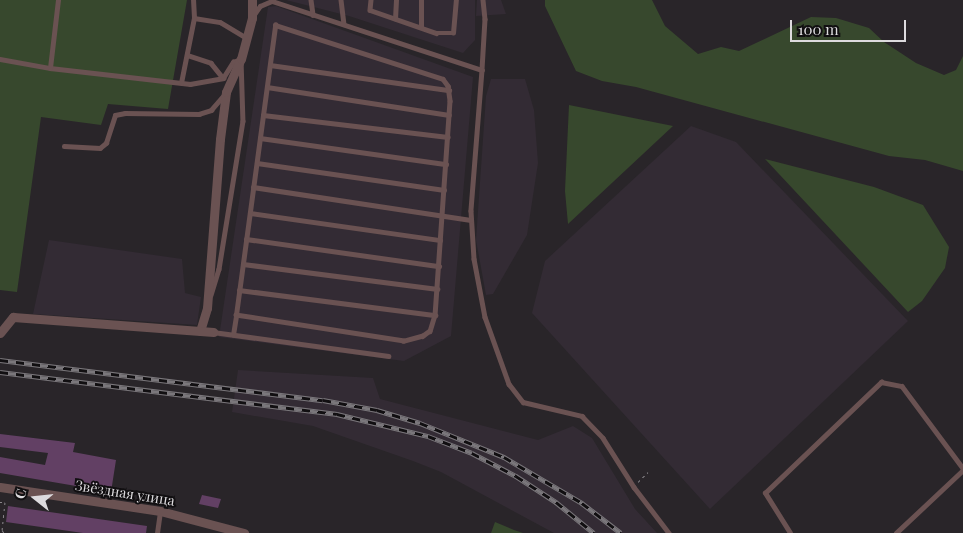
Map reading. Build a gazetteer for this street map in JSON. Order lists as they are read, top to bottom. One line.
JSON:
{"streets":{"street":["Звёздная улица"]},"scale_bar":"100 m","north":"left"}
